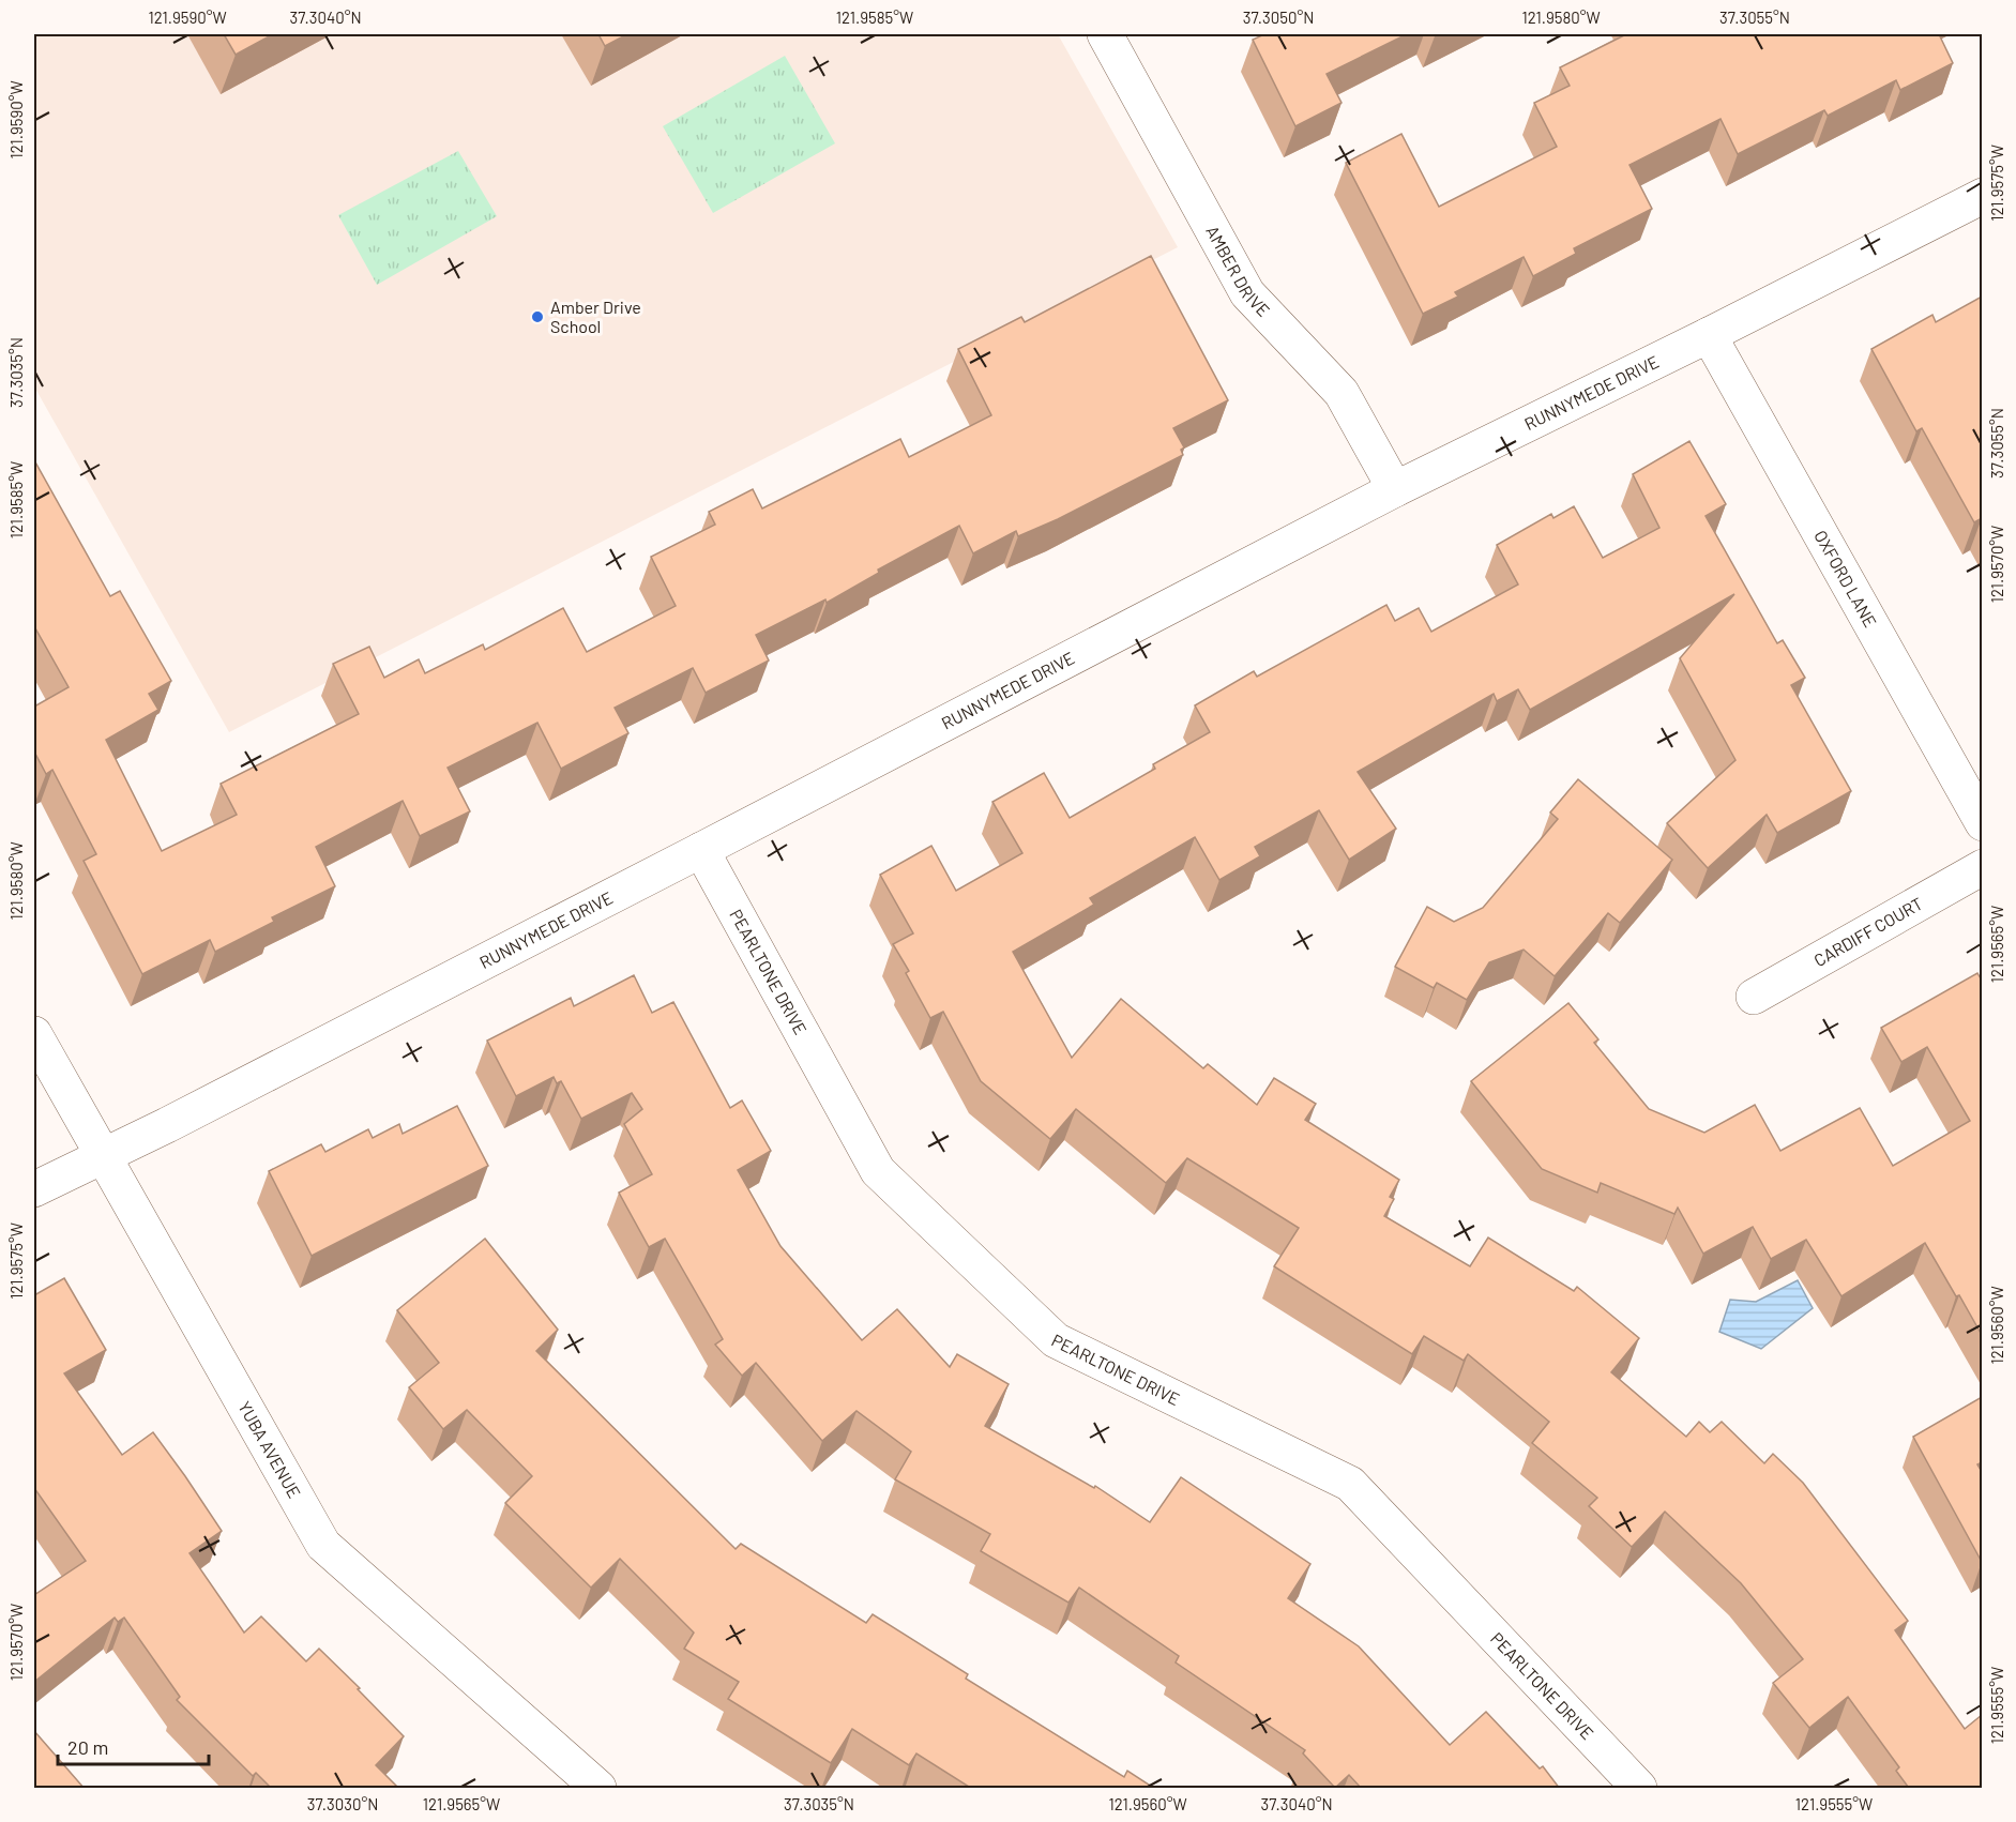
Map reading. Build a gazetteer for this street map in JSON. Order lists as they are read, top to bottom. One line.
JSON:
{"streets":{"street":["AMBER DRIVE","RUNNYMEDE DRIVE","OXFORD LANE","CARDIFF COURT","PEARLTONE DRIVE","YUBA AVENUE"]},"crossings":[["AMBER DRIVE","RUNNYMEDE DRIVE"],["RUNNYMEDE DRIVE","OXFORD LANE"],["RUNNYMEDE DRIVE","PEARLTONE DRIVE"],["RUNNYMEDE DRIVE","YUBA AVENUE"]],"places":["Amber Drive School"],"scale_bar":"20 m","coordinates":["121.9590°W","37.3040°N","121.9585°W","37.3050°N","121.9580°W","37.3055°N","121.9575°W","37.3035°N","121.9570°W","121.9565°W","121.9560°W","121.9555°W","37.3030°N"]}
